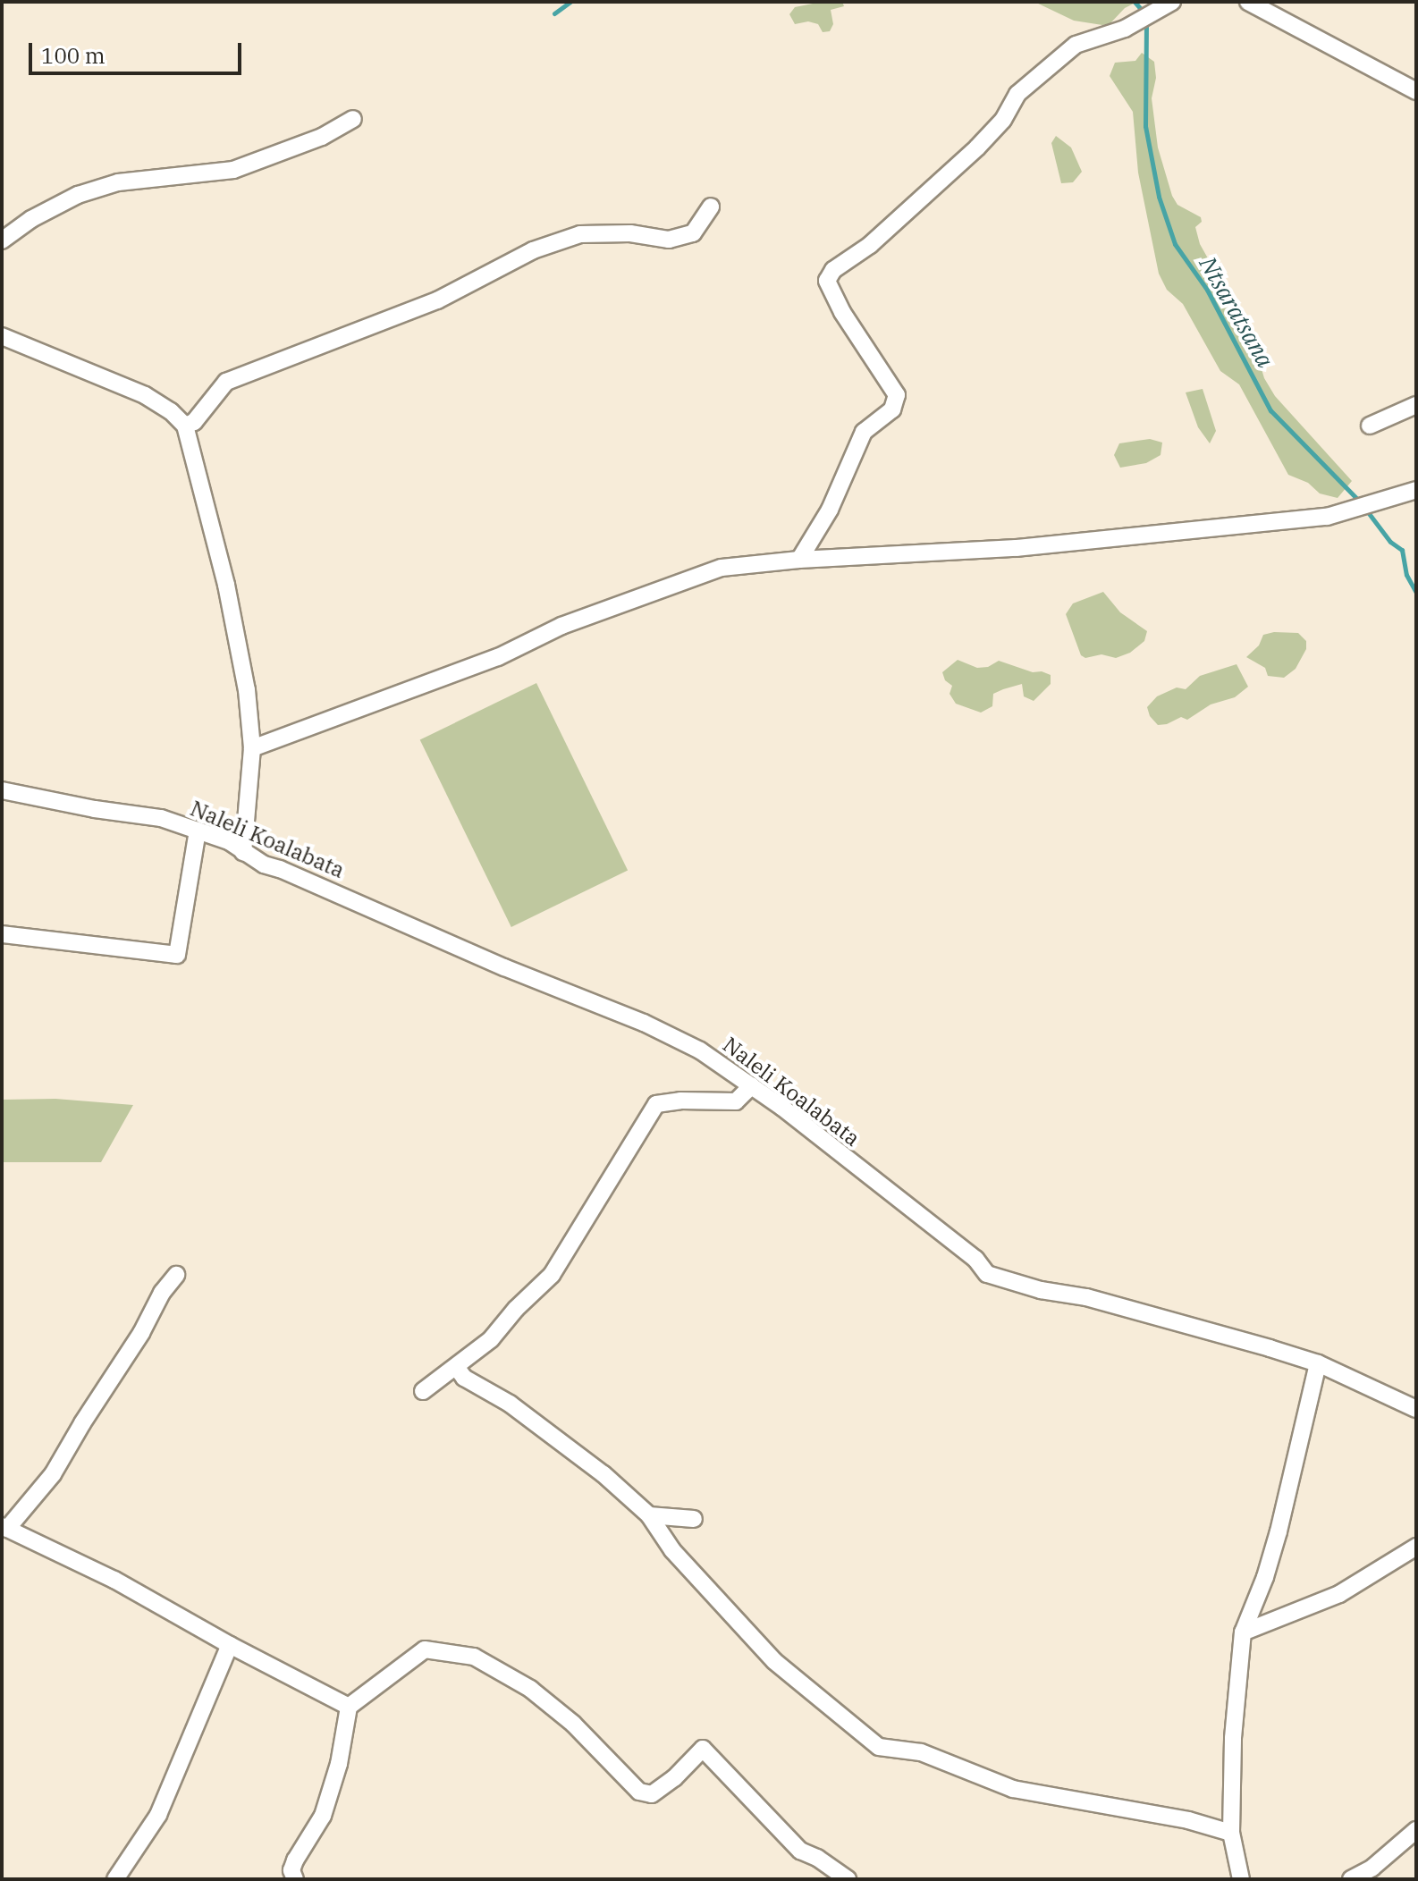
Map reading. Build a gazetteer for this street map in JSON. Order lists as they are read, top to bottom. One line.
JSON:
{"streets":{"street":["Naleli Koalabata"]},"water":["Ntsaratsana"],"scale_bar":"100 m"}
